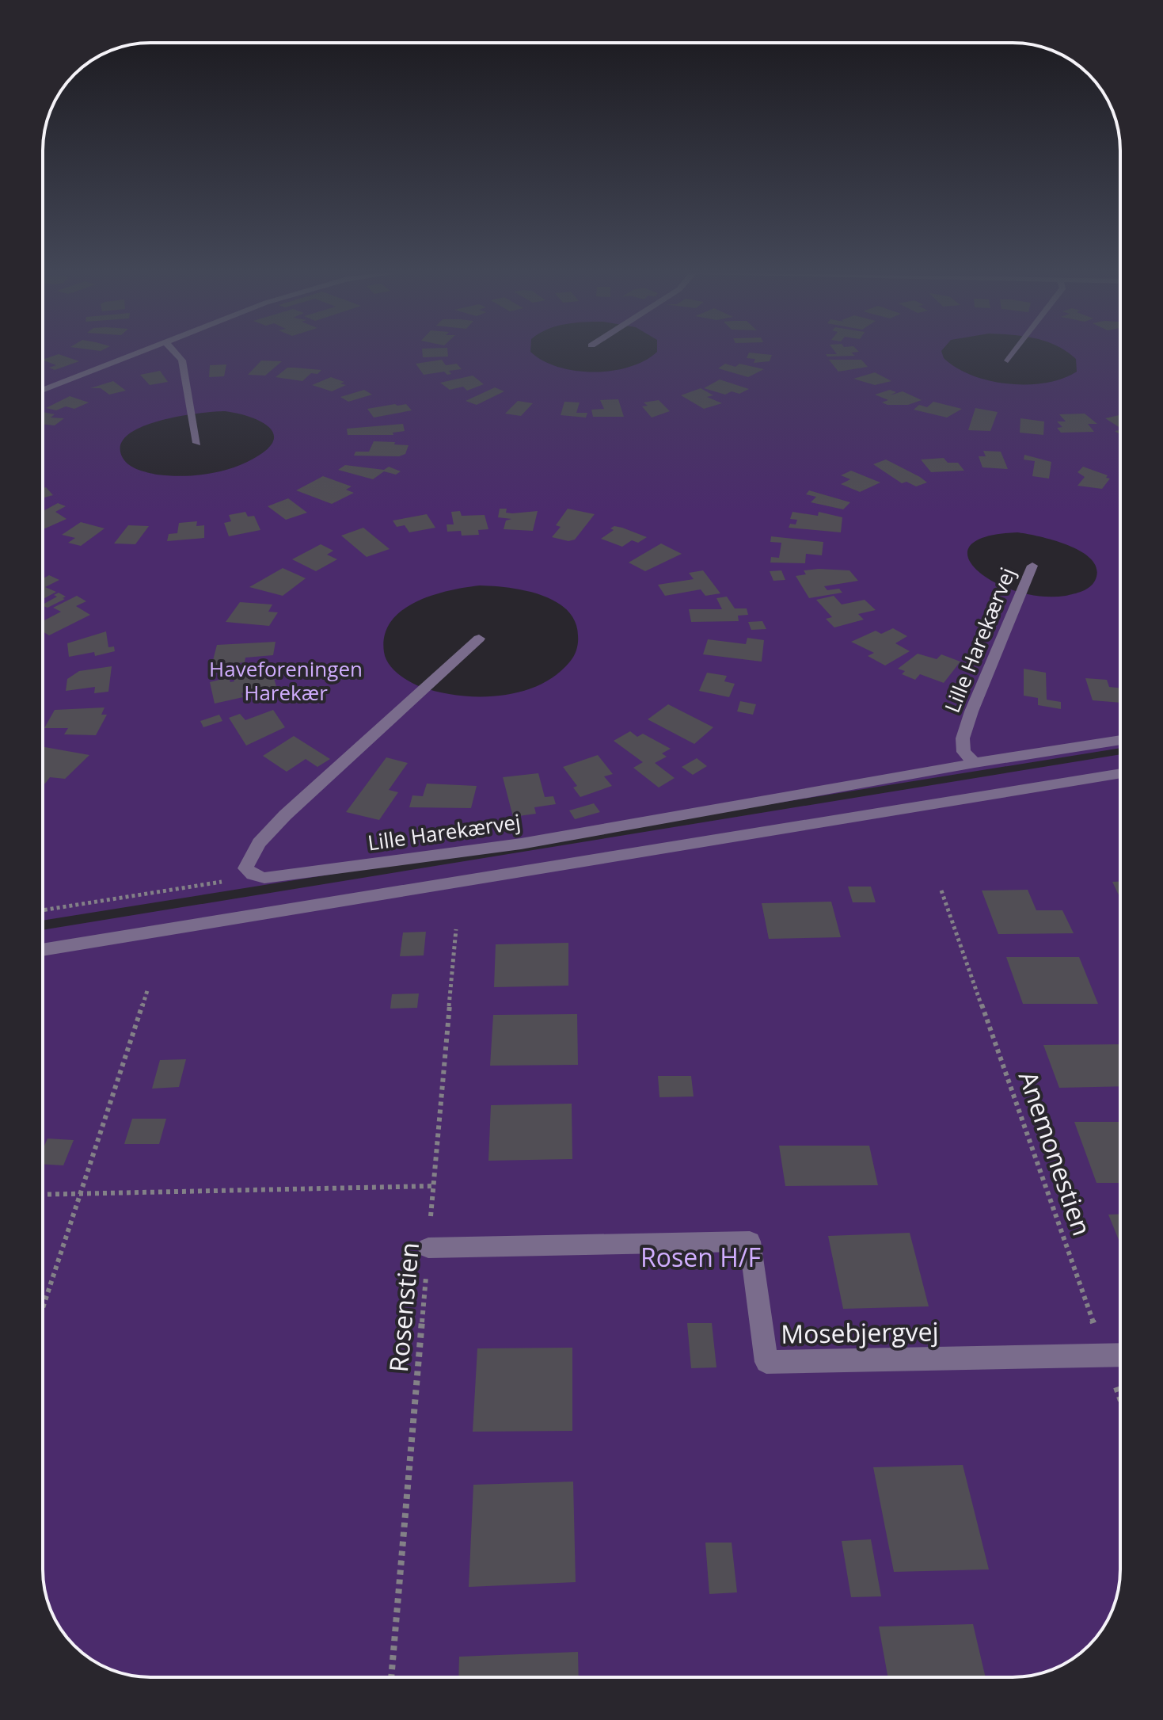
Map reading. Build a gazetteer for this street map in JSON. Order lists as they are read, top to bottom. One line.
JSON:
{"streets":{"street":["Lille Harekærvej","Mosebjergvej"],"path":["Anemonestien","Rosenstien"]},"crossings":[["Anemonestien","Mosebjergvej"],["Rosenstien","Mosebjergvej"]],"parks":["Haveforeningen Harekær","Rosen H/F"]}
